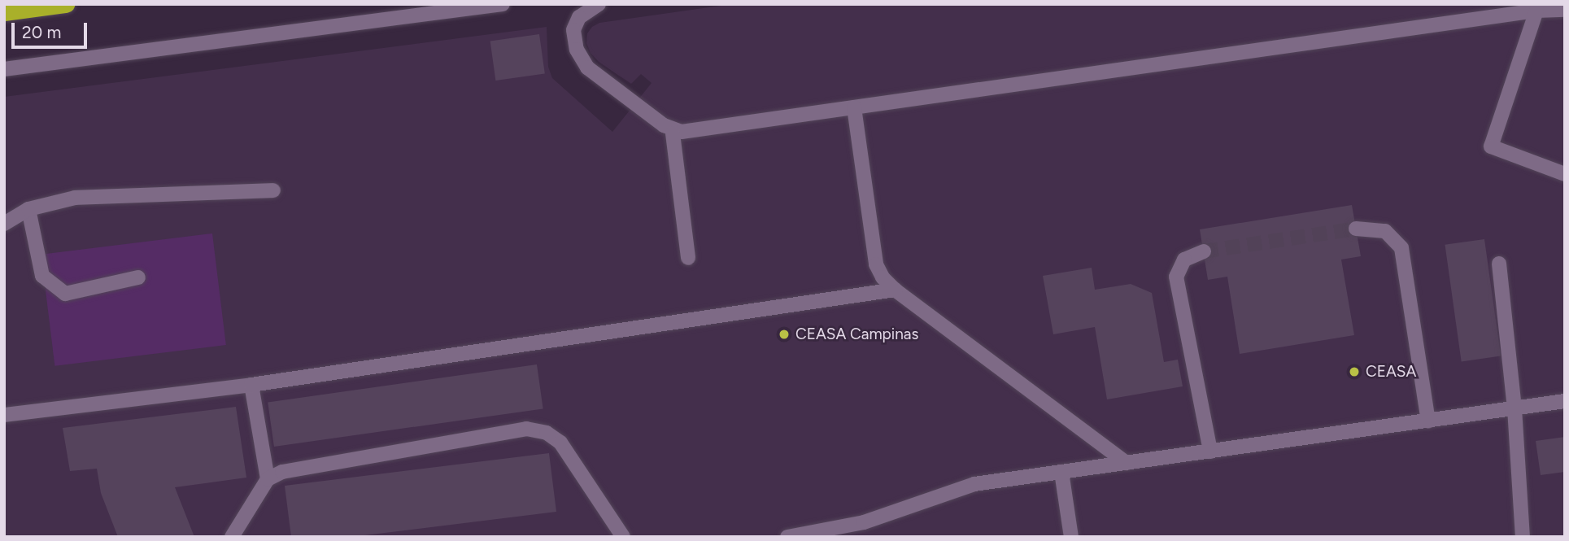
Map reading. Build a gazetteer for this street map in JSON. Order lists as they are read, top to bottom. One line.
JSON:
{"places":["CEASA Campinas","CEASA"],"scale_bar":"20 m"}
